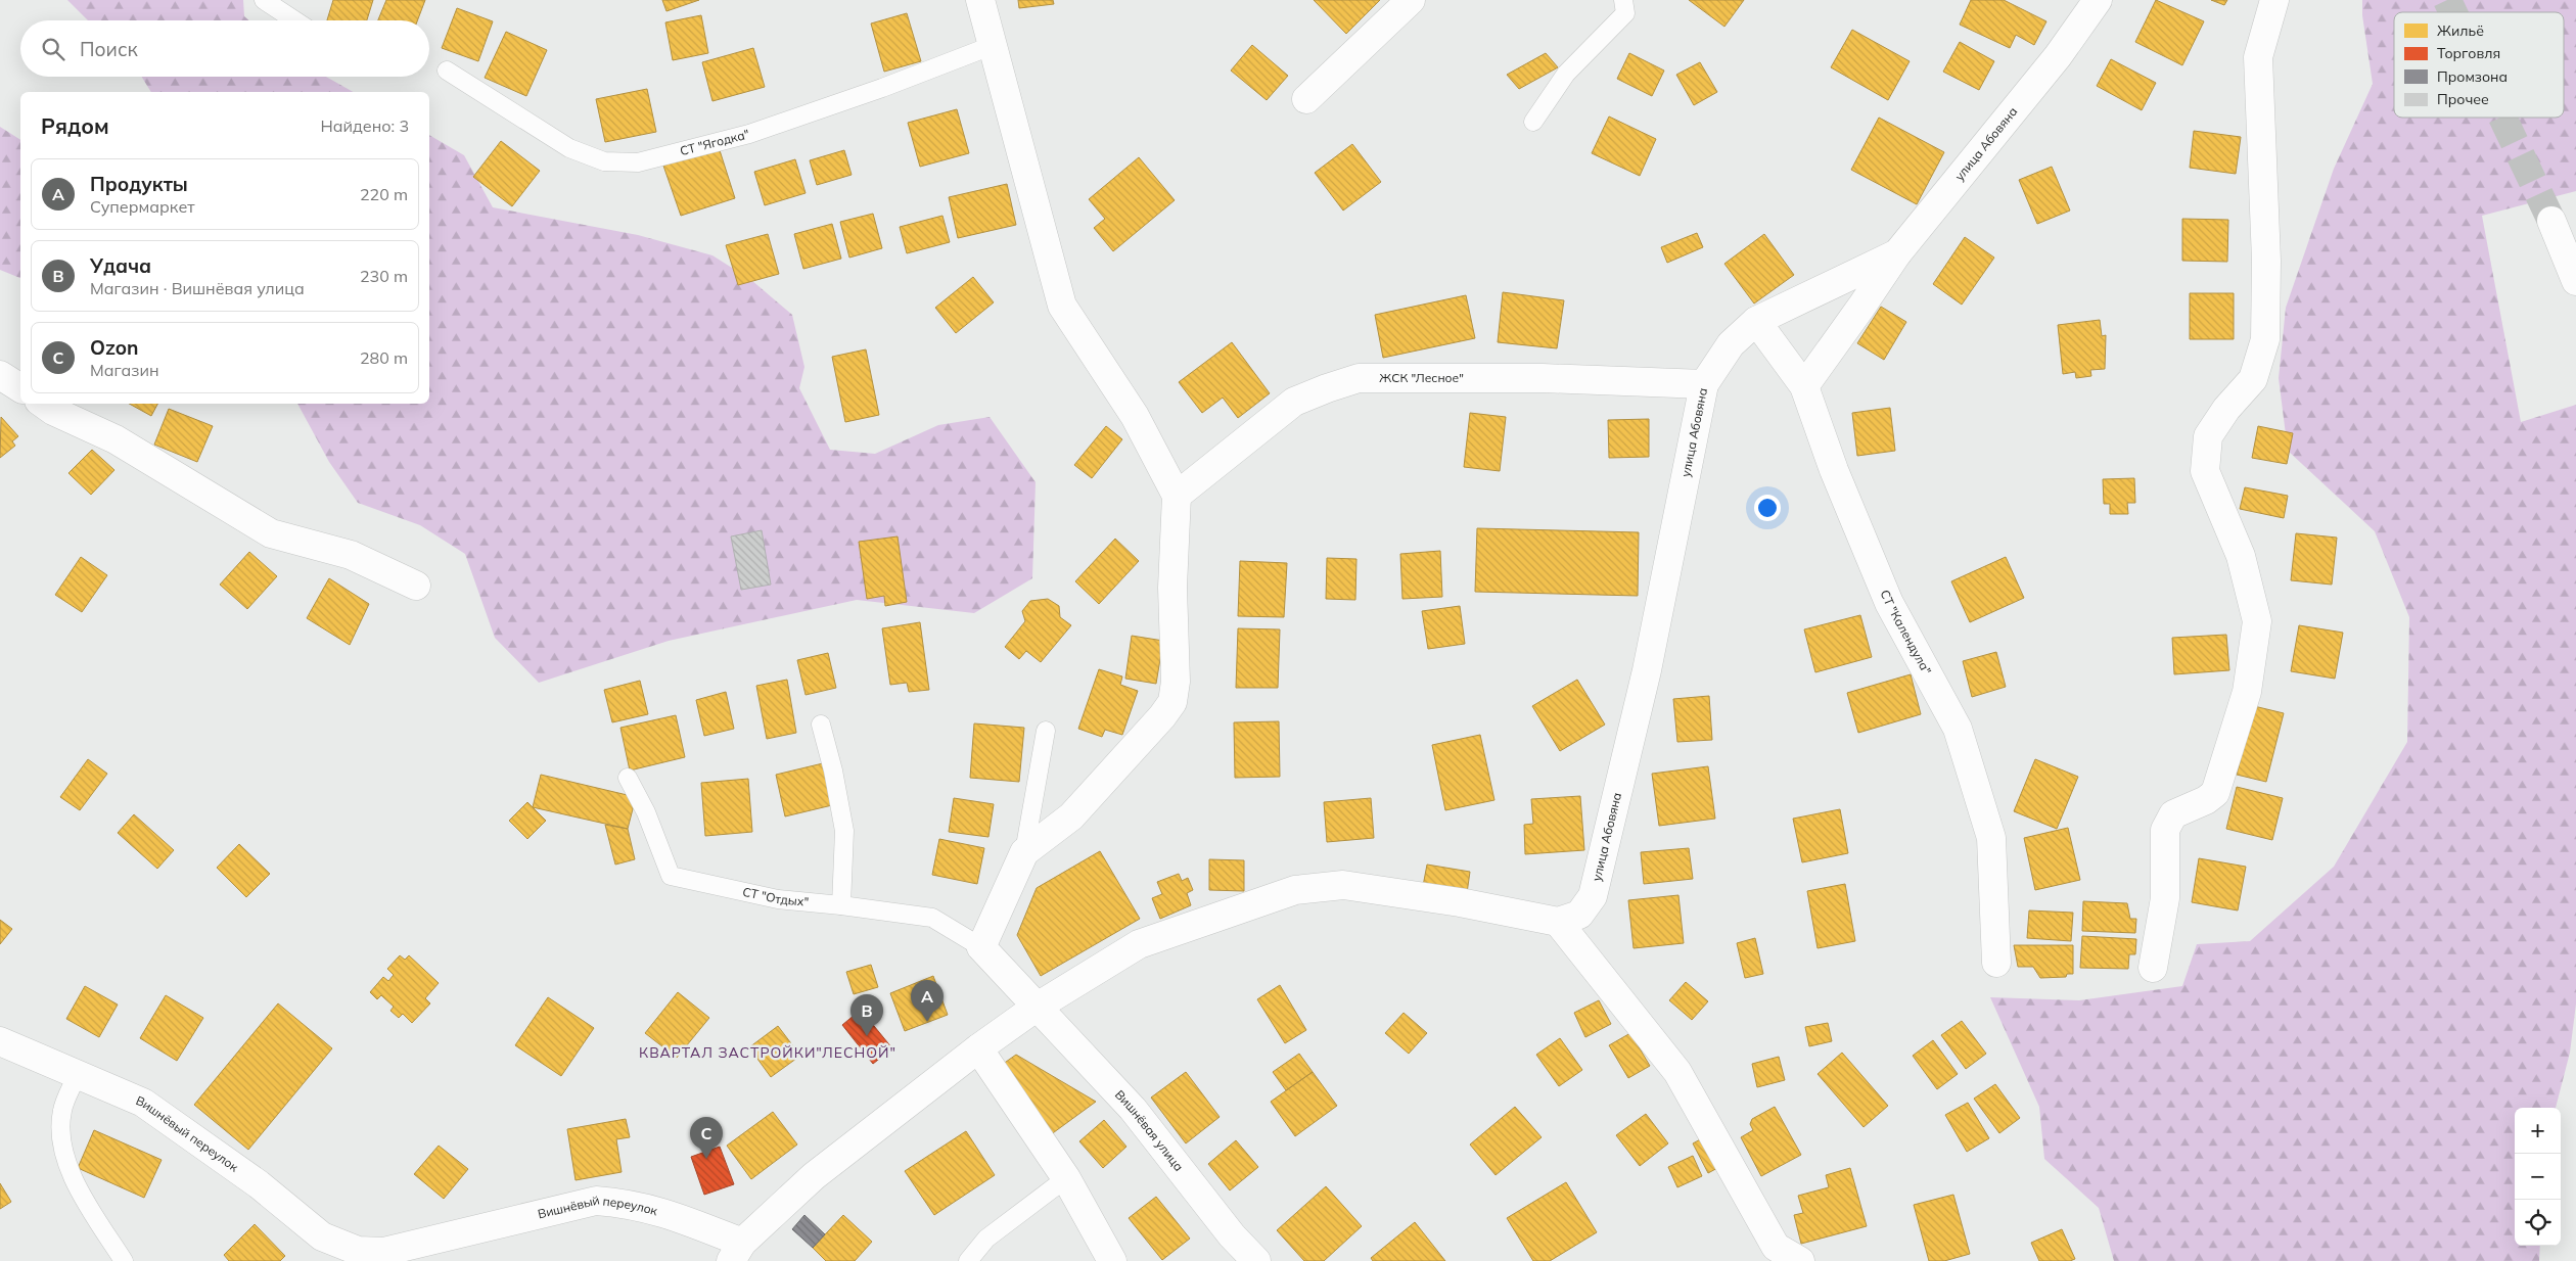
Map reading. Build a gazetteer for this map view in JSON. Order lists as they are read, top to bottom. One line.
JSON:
{"streets":{"main road":["улица Абовяна","ЖСК \"Лесное\"","СТ \"Календула\"","Вишнёвая улица","Вишнёвый переулок"],"lane":["СТ \"Ягодка\"","СТ \"Отдых\""]},"crossings":[["улица Абовяна","ЖСК \"Лесное\""],["улица Абовяна","СТ \"Календула\""],["СТ \"Отдых\"","Вишнёвая улица"]],"districts":["КВАРТАЛ ЗАСТРОЙКИ\"ЛЕСНОЙ\""],"legend":["Жильё","Торговля","Промзона","Прочее"],"page":{"search":"Поиск","heading":["Рядом","Найдено: 3"],"list":[{"mark":"A","name":"Продукты","note":"Супермаркет","value":"220 m"},{"mark":"B","name":"Удача","note":"Магазин · Вишнёвая улица","value":"230 m"},{"mark":"C","name":"Ozon","note":"Магазин","value":"280 m"}],"pins":["A","B","C"],"map_buttons":["+","−"]}}
